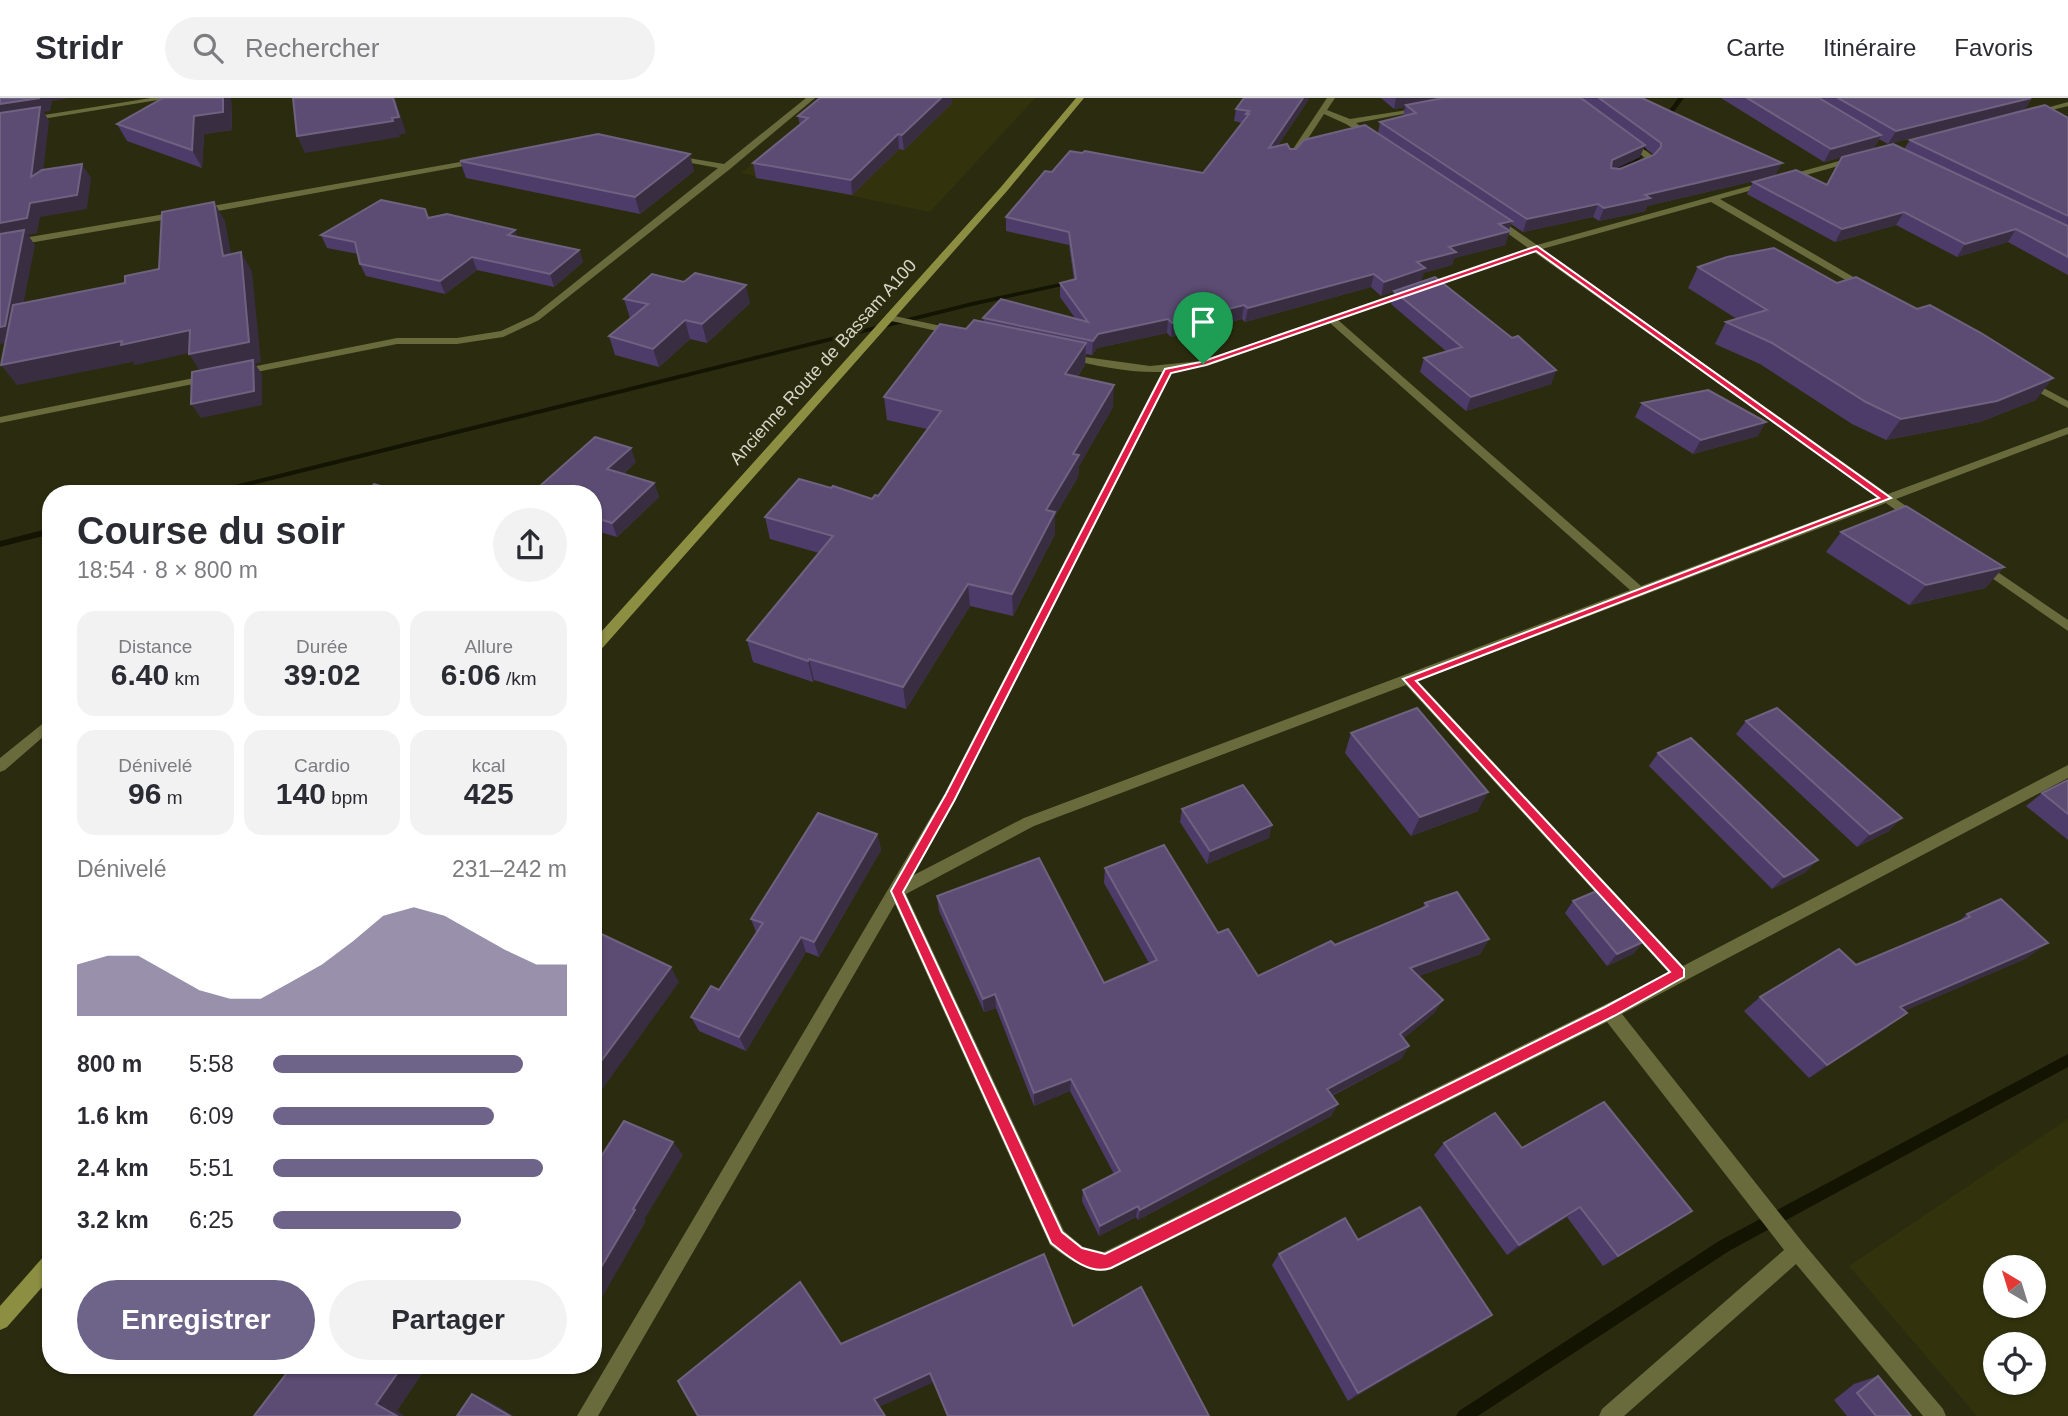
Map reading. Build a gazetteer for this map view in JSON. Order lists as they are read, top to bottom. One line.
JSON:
{"streets":{"main road":["Ancienne Route de Bassam A100"]},"north":"top left","page":{"header":"Stridr","search":"Rechercher","nav":["Carte","Itinéraire","Favoris"],"heading":["Course du soir","18:54 · 8 × 800 m"],"stats":[["Distance","6.40 km"],["Durée","39:02"],["Allure","6:06 /km"],["Dénivelé","96 m"],["Cardio","140 bpm"],["kcal","425"]],"chart":["Dénivelé","231–242 m"],"list":[{"name":"800 m","note":"5:58"},{"name":"1.6 km","note":"6:09"},{"name":"2.4 km","note":"5:51"},{"name":"3.2 km","note":"6:25"}],"buttons":["Enregistrer","Partager"]}}
